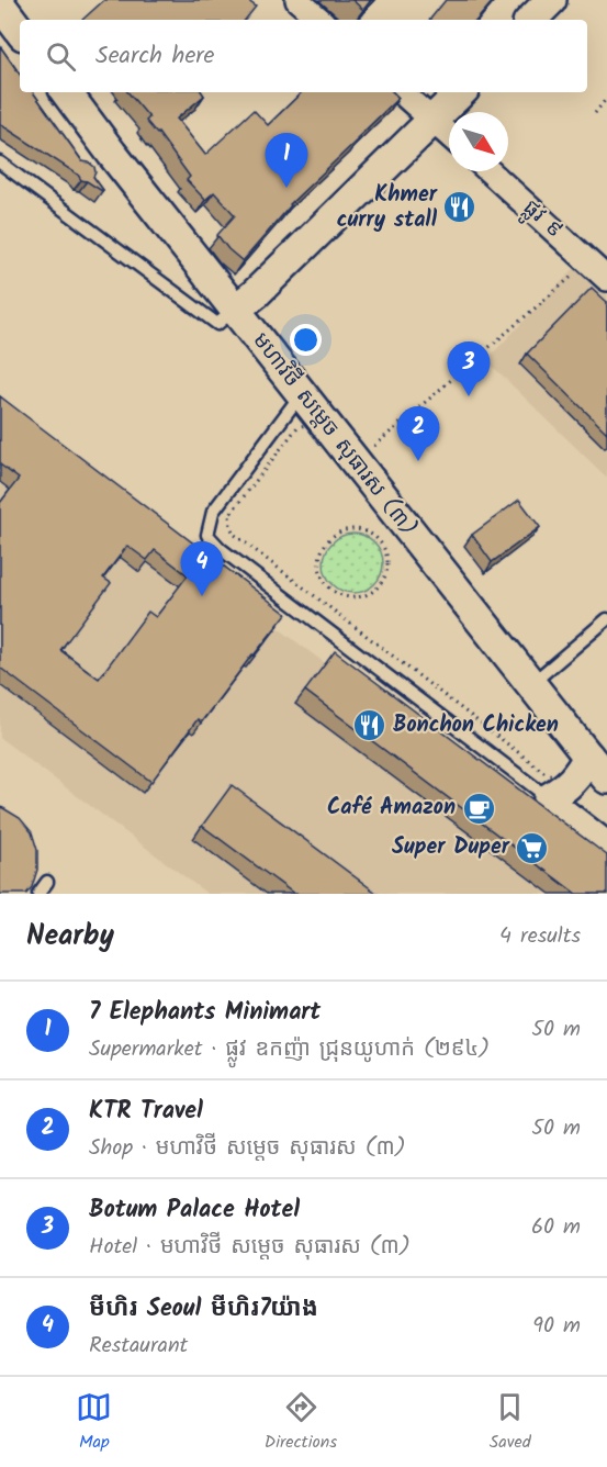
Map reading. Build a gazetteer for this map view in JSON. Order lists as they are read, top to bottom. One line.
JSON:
{"streets":{"street":["ផ្លូវ ៩","មហាវិថី សម្តេច សុធារស (៣)"]},"places":{"restaurant":["Khmer curry stall","Bonchon Chicken"],"cafe":["Café Amazon"],"supermarket":["Super Duper"]},"north":"bottom right","page":{"search":"Search here","pins":["1","3","2","4"],"heading":["Nearby","4 results"],"list":[{"mark":"1","name":"7 Elephants Minimart","note":"Supermarket · ផ្លូវ ឧកញ៉ា ជ្រុនយូហាក់ (២៩៤)","value":"50 m"},{"mark":"2","name":"KTR Travel","note":"Shop · មហាវិថី សម្តេច សុធារស (៣)","value":"50 m"},{"mark":"3","name":"Botum Palace Hotel","note":"Hotel · មហាវិថី សម្តេច សុធារស (៣)","value":"60 m"},{"mark":"4","name":"មីហិរ Seoul មីហិរ7យ៉ាង","note":"Restaurant","value":"90 m"}],"nav":["Map","Directions","Saved"]}}
